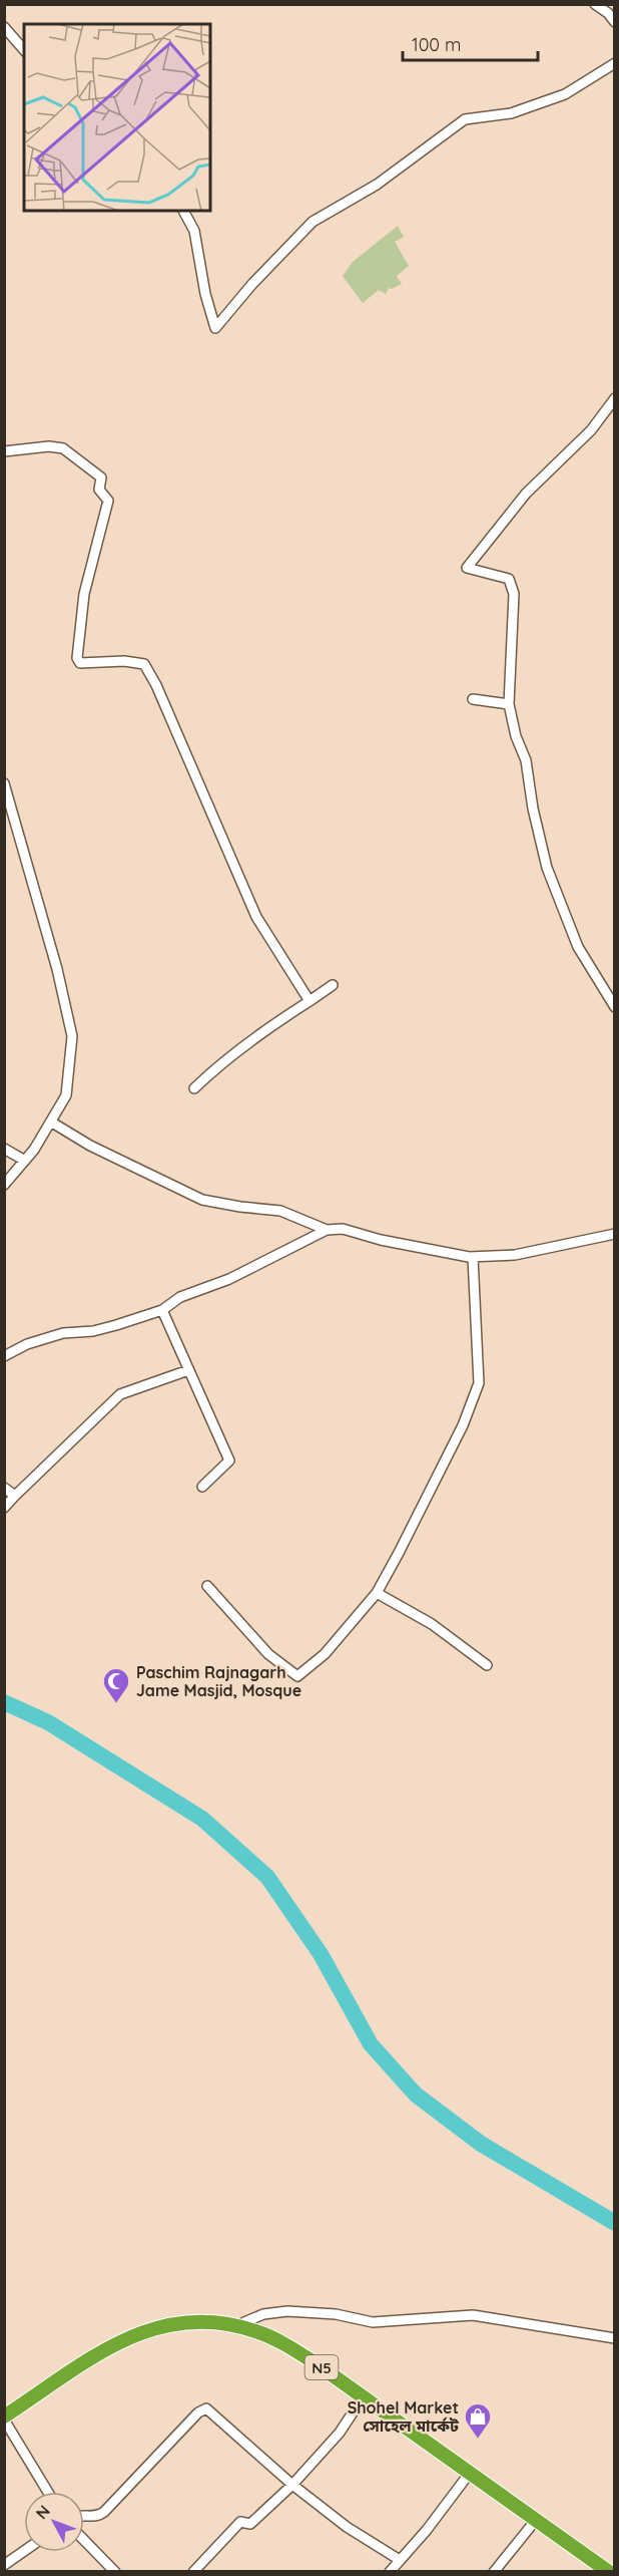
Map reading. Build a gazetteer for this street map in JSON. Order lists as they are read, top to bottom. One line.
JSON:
{"streets":{"highway":["N5"]},"places":{"mosque":["Paschim Rajnagarh Jame Masjid, Mosque"],"shop":["Shohel Market সোহেল মার্কেট"]},"scale_bar":"100 m","north":"top left"}
